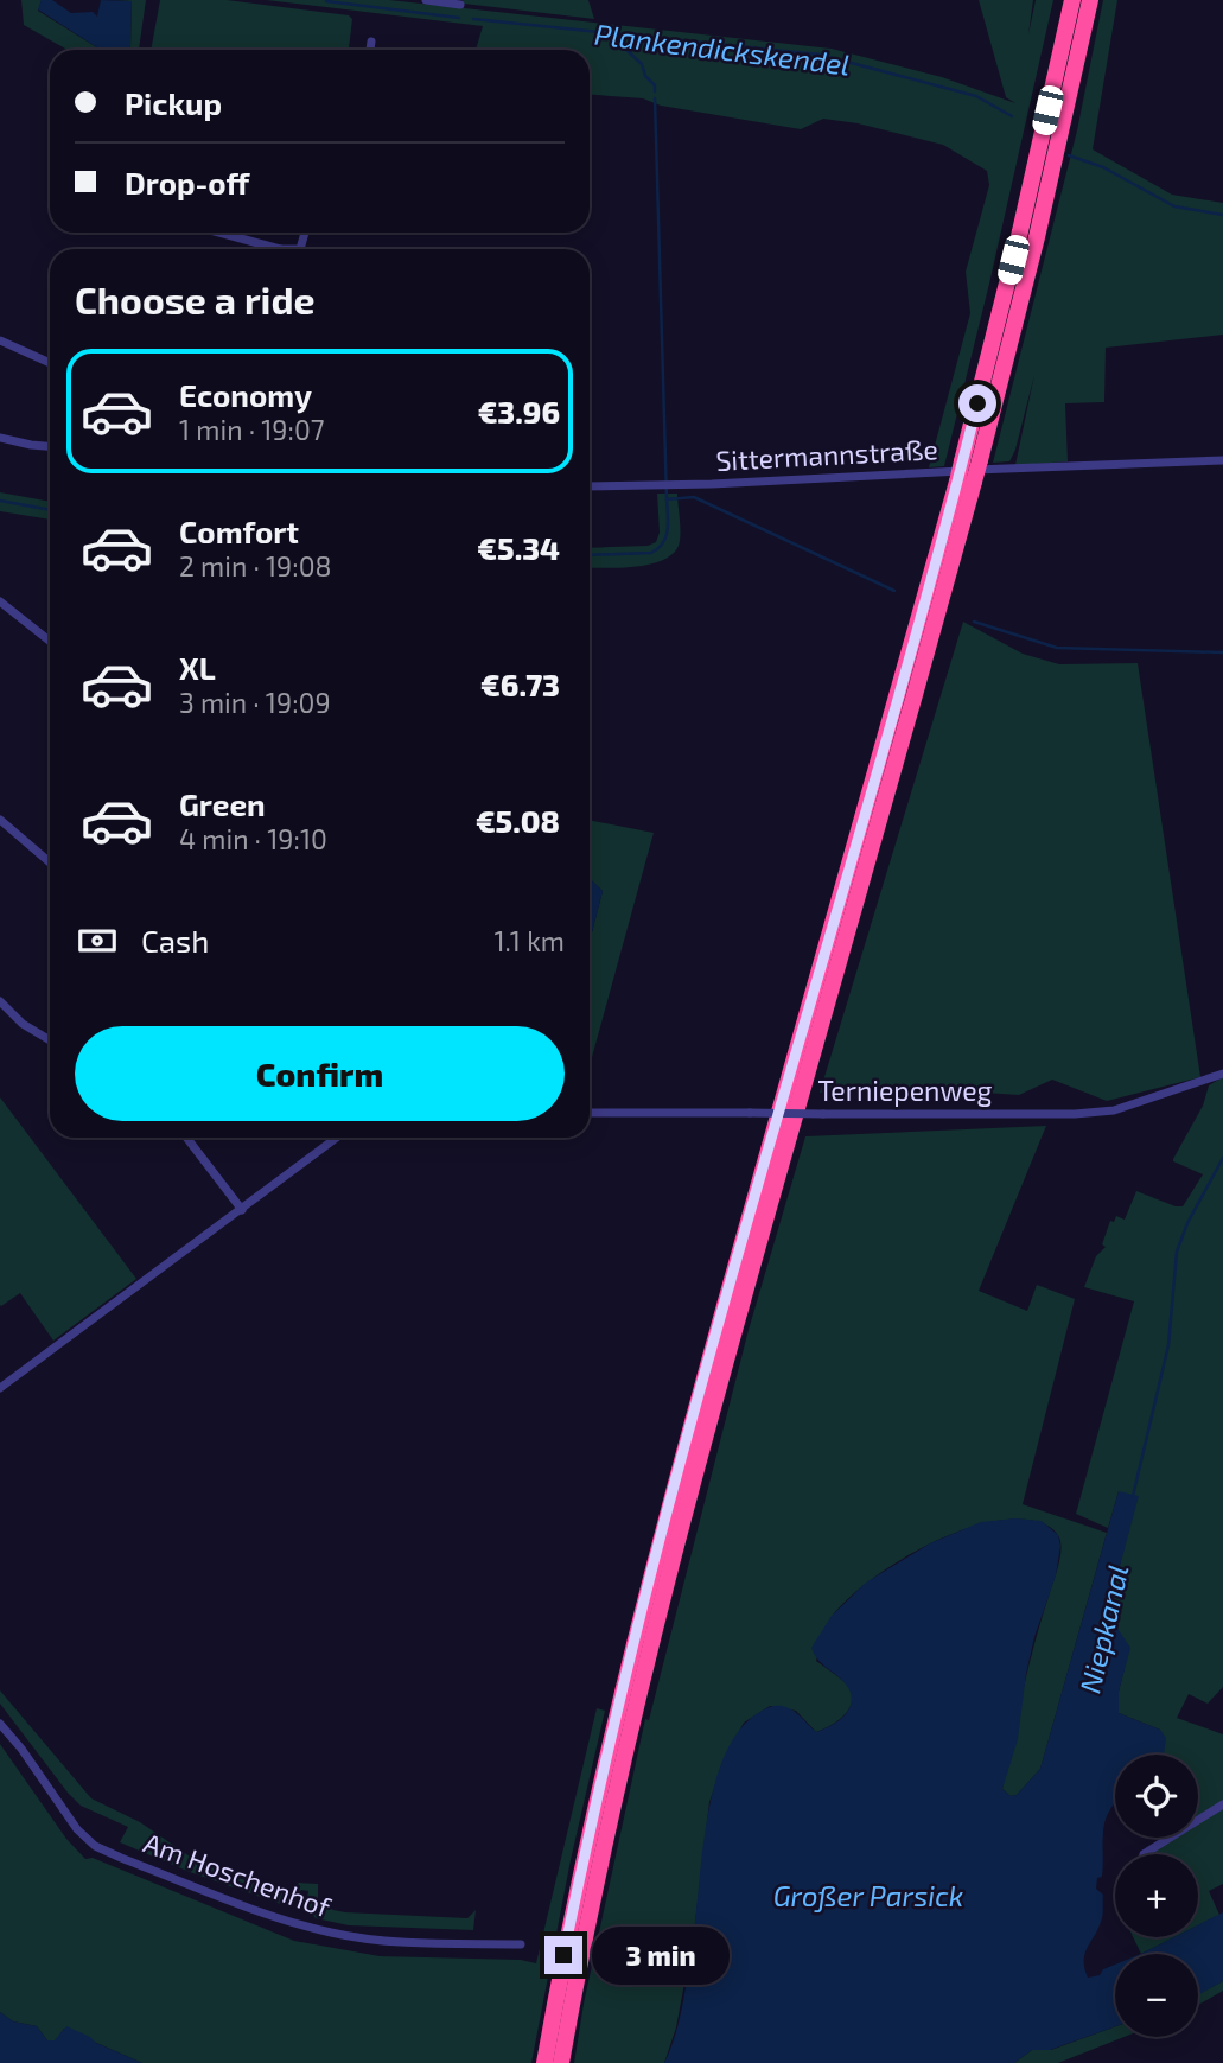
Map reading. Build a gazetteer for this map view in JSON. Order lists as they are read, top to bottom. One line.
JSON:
{"streets":{"street":["Sittermannstraße","Terniepenweg","Am Hoschenhof"]},"water":["Plankendickskendel","Niepkanal","Großer Parsick"],"page":{"banner":["Pickup","Drop-off"],"heading":"Choose a ride","list":[{"name":"Economy","note":"1 min · 19:07","value":"€3.96"},{"name":"Comfort","note":"2 min · 19:08","value":"€5.34"},{"name":"XL","note":"3 min · 19:09","value":"€6.73"},{"name":"Green","note":"4 min · 19:10","value":"€5.08"}],"pay":["Cash","1.1 km"],"buttons":"Confirm","map_buttons":["+","−"],"bubble":"3 min"}}
